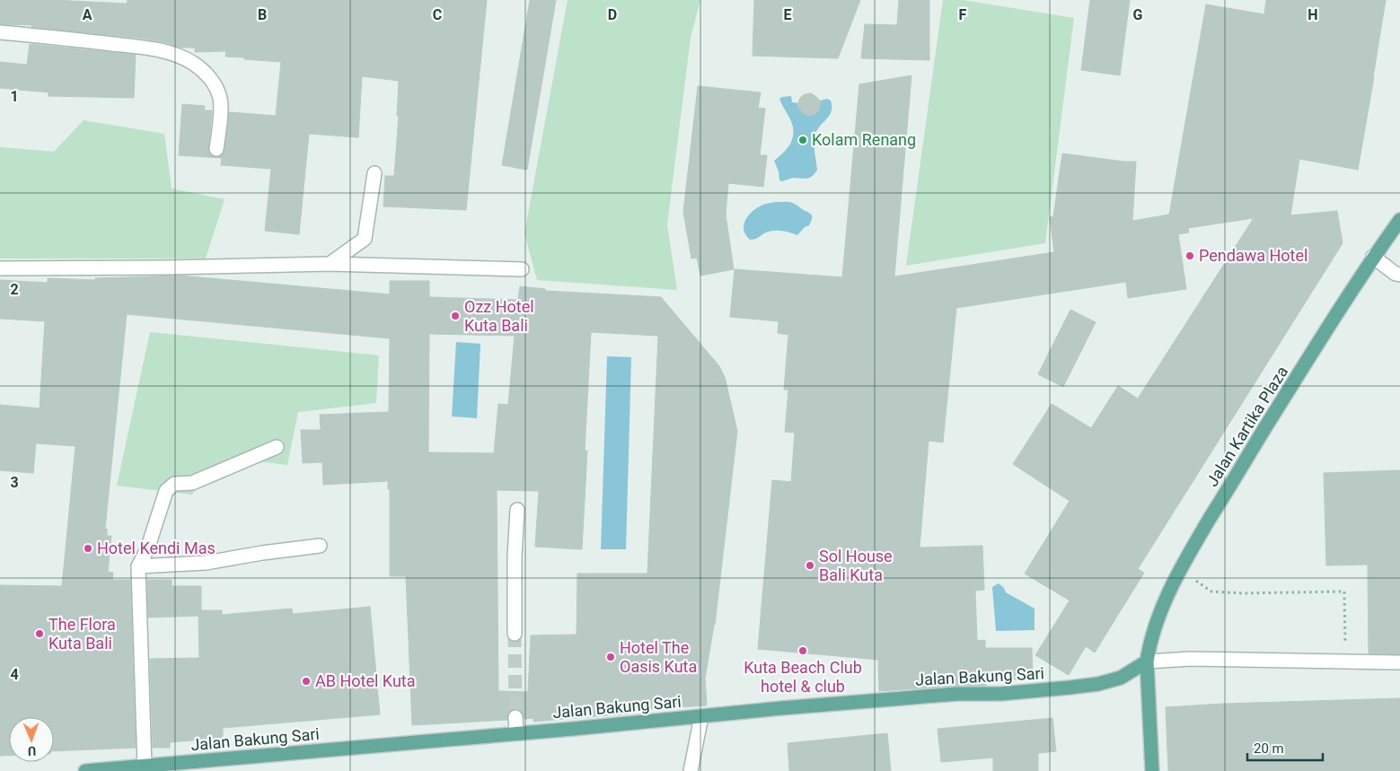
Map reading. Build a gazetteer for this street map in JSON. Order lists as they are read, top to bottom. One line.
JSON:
{"streets":{"main road":["Jalan Kartika Plaza","Jalan Bakung Sari"]},"crossings":[["Jalan Kartika Plaza","Jalan Bakung Sari"]],"places":["Kolam Renang","Pendawa Hotel","Ozz Hotel Kuta Bali","Hotel Kendi Mas","Sol House Bali Kuta","The Flora Kuta Bali","Kuta Beach Club hotel & club","Hotel The Oasis Kuta","AB Hotel Kuta"],"scale_bar":"20 m","north":"bottom","grid":{"columns":["A","B","C","D","E","F","G","H"],"rows":["1","2","3","4"]}}
